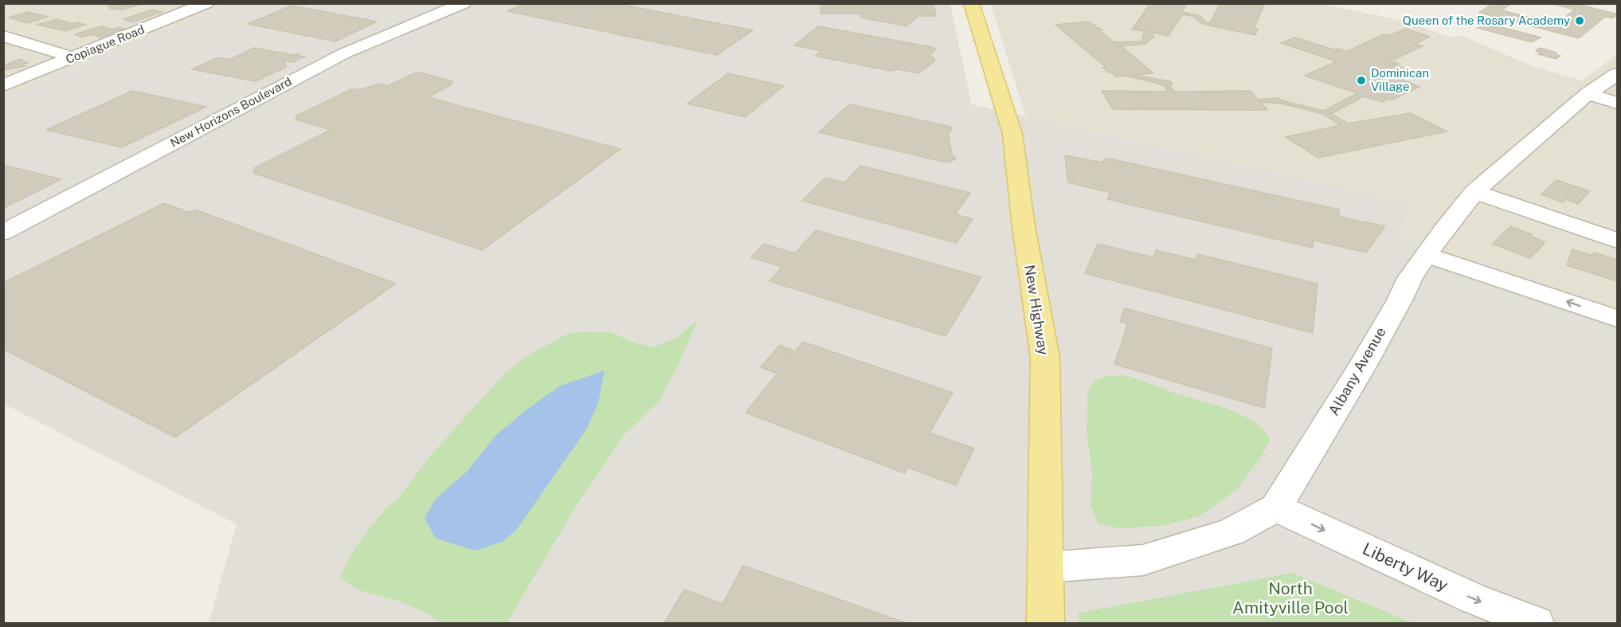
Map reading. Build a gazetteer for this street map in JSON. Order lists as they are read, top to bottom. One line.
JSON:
{"streets":{"main road":["New Highway"],"street":["Copiague Road","New Horizons Boulevard","Albany Avenue","Liberty Way"]},"crossings":[["New Highway","Albany Avenue"],["Albany Avenue","Liberty Way"]],"one_way":["Liberty Way"],"parks":["North Amityville Pool"],"places":["Queen of the Rosary Academy","Dominican Village"]}
